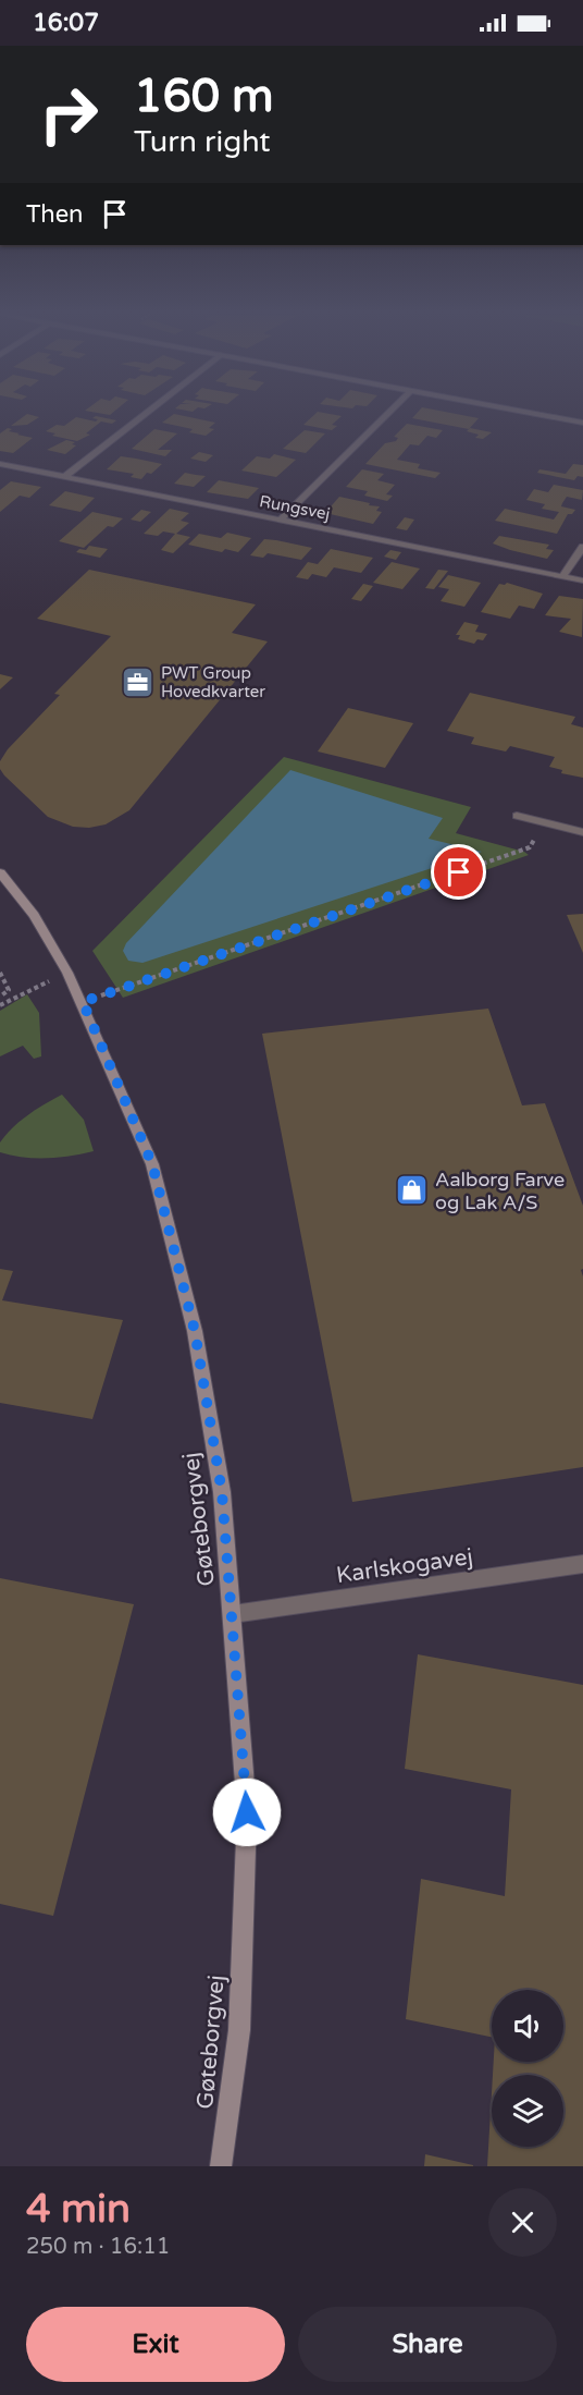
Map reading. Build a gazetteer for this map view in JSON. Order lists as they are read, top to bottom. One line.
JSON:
{"streets":{"street":["Rungsvej","Gøteborgvej","Karlskogavej"]},"crossings":[["Gøteborgvej","Karlskogavej"]],"places":{"office":["PWT Group Hovedkvarter"],"shop":["Aalborg Farve og Lak A/S"]},"page":{"status":"16:07","turn":["160 m","Turn right"],"then":"Then","heading":["4 min","250 m · 16:11"],"buttons":["Exit","Share"]}}
